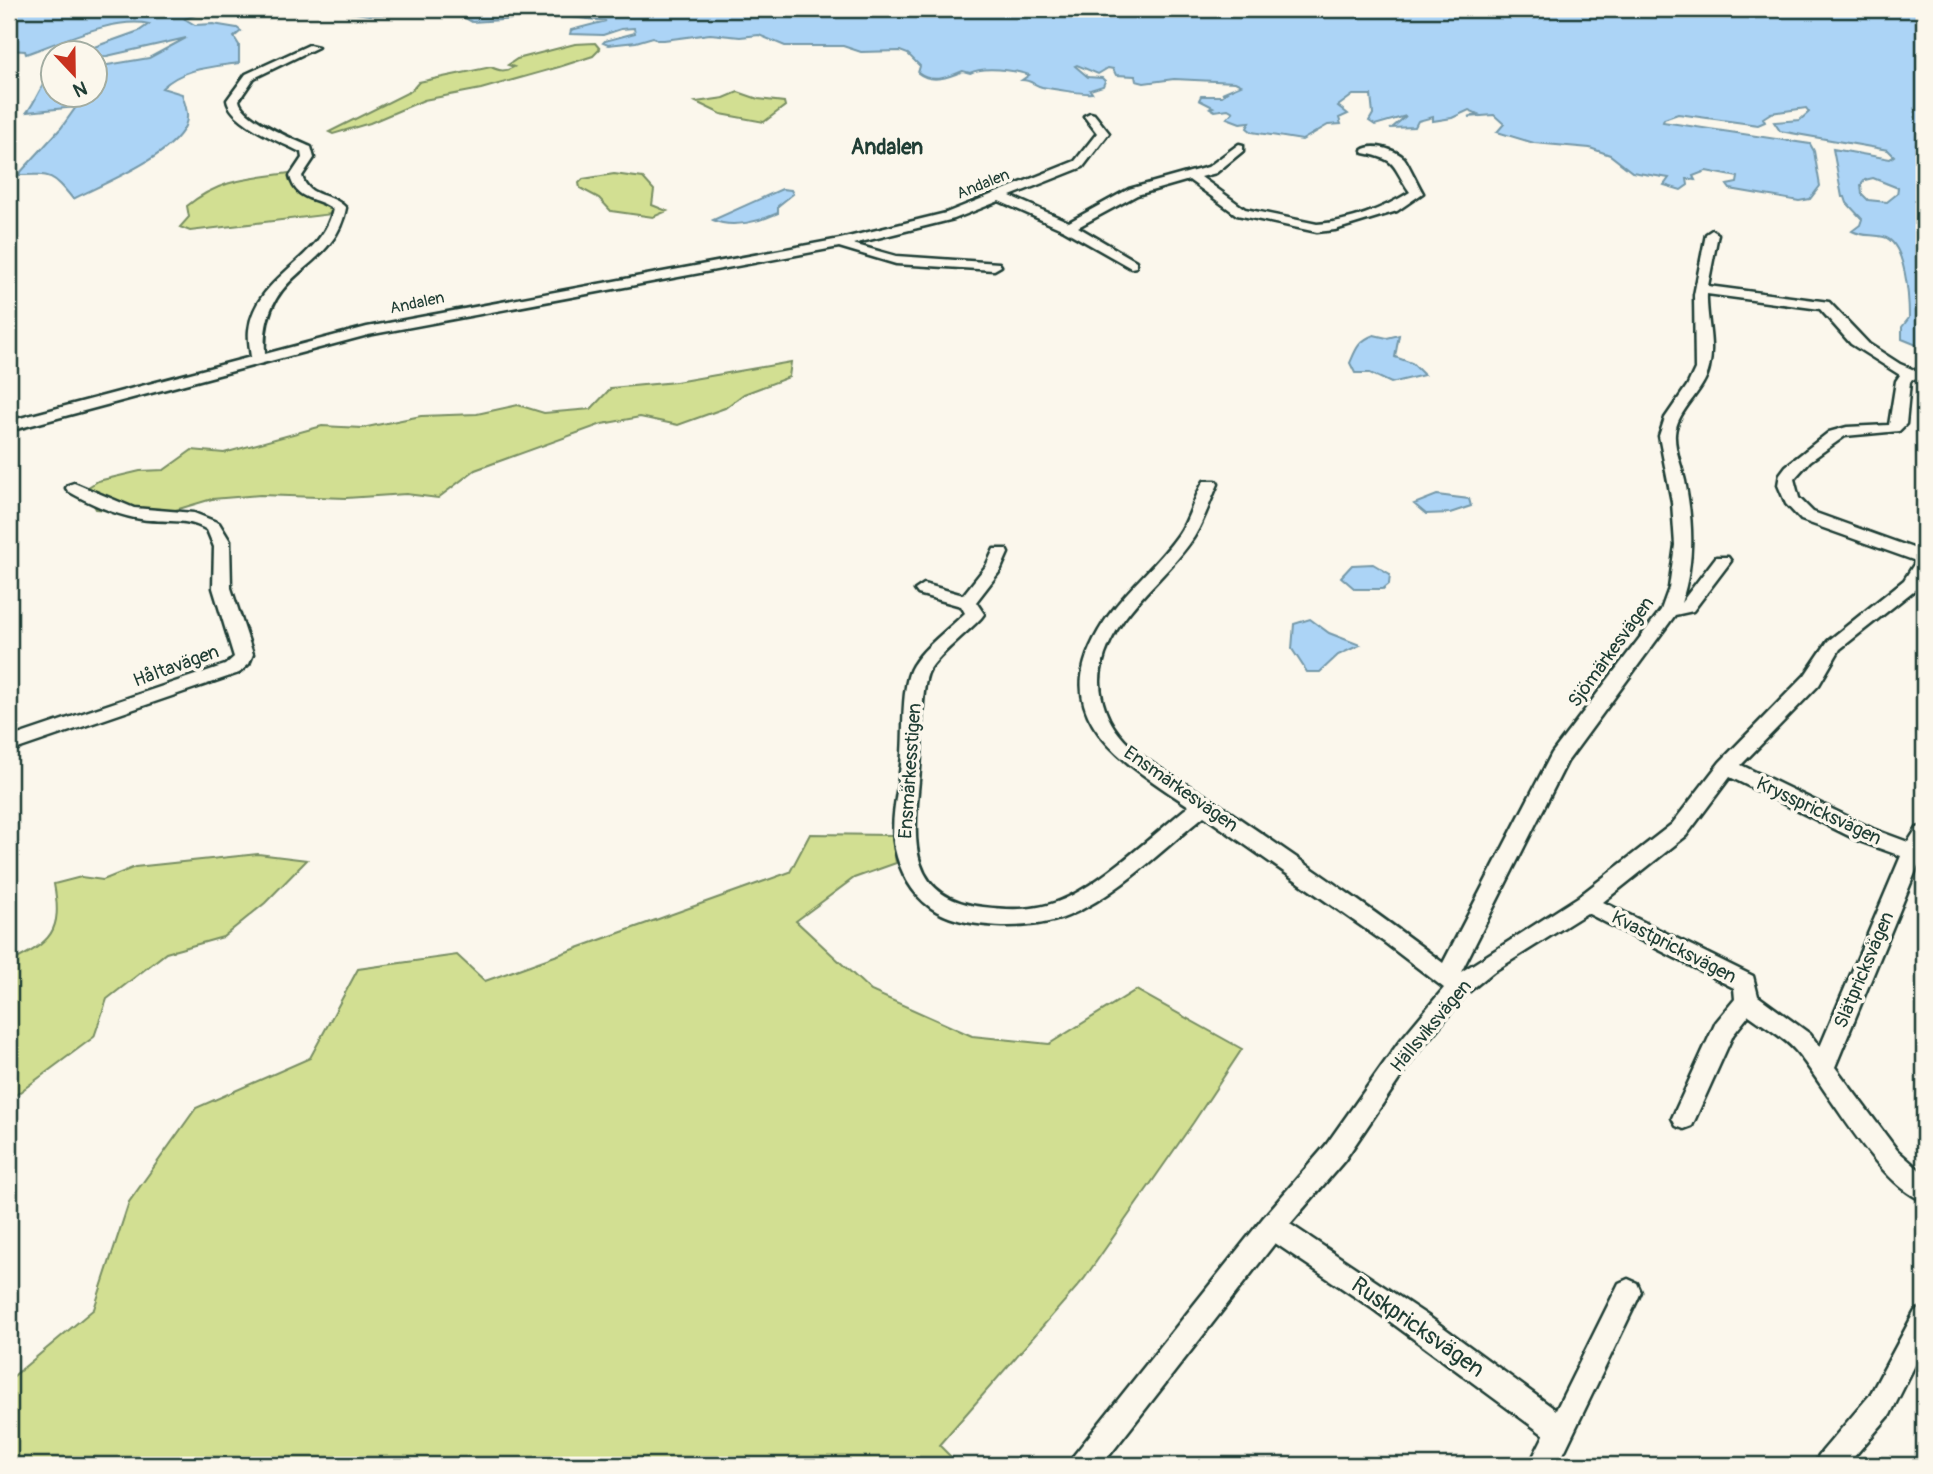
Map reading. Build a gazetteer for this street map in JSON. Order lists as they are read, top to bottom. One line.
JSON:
{"streets":{"street":["Andalen","Sjömärkesvägen","Håltavägen","Ensmärkesstigen","Ensmärkesvägen","Krysspricksvägen","Kvastpricksvägen","Slätpricksvägen","Hällsviksvägen","Ruskpricksvägen"]},"crossings":[["Sjömärkesvägen","Ensmärkesvägen"],["Sjömärkesvägen","Hällsviksvägen"],["Ensmärkesstigen","Ensmärkesvägen"],["Ensmärkesvägen","Hällsviksvägen"],["Krysspricksvägen","Slätpricksvägen"],["Krysspricksvägen","Hällsviksvägen"],["Kvastpricksvägen","Slätpricksvägen"],["Kvastpricksvägen","Hällsviksvägen"],["Hällsviksvägen","Ruskpricksvägen"]],"districts":["Andalen"],"north":"bottom"}
